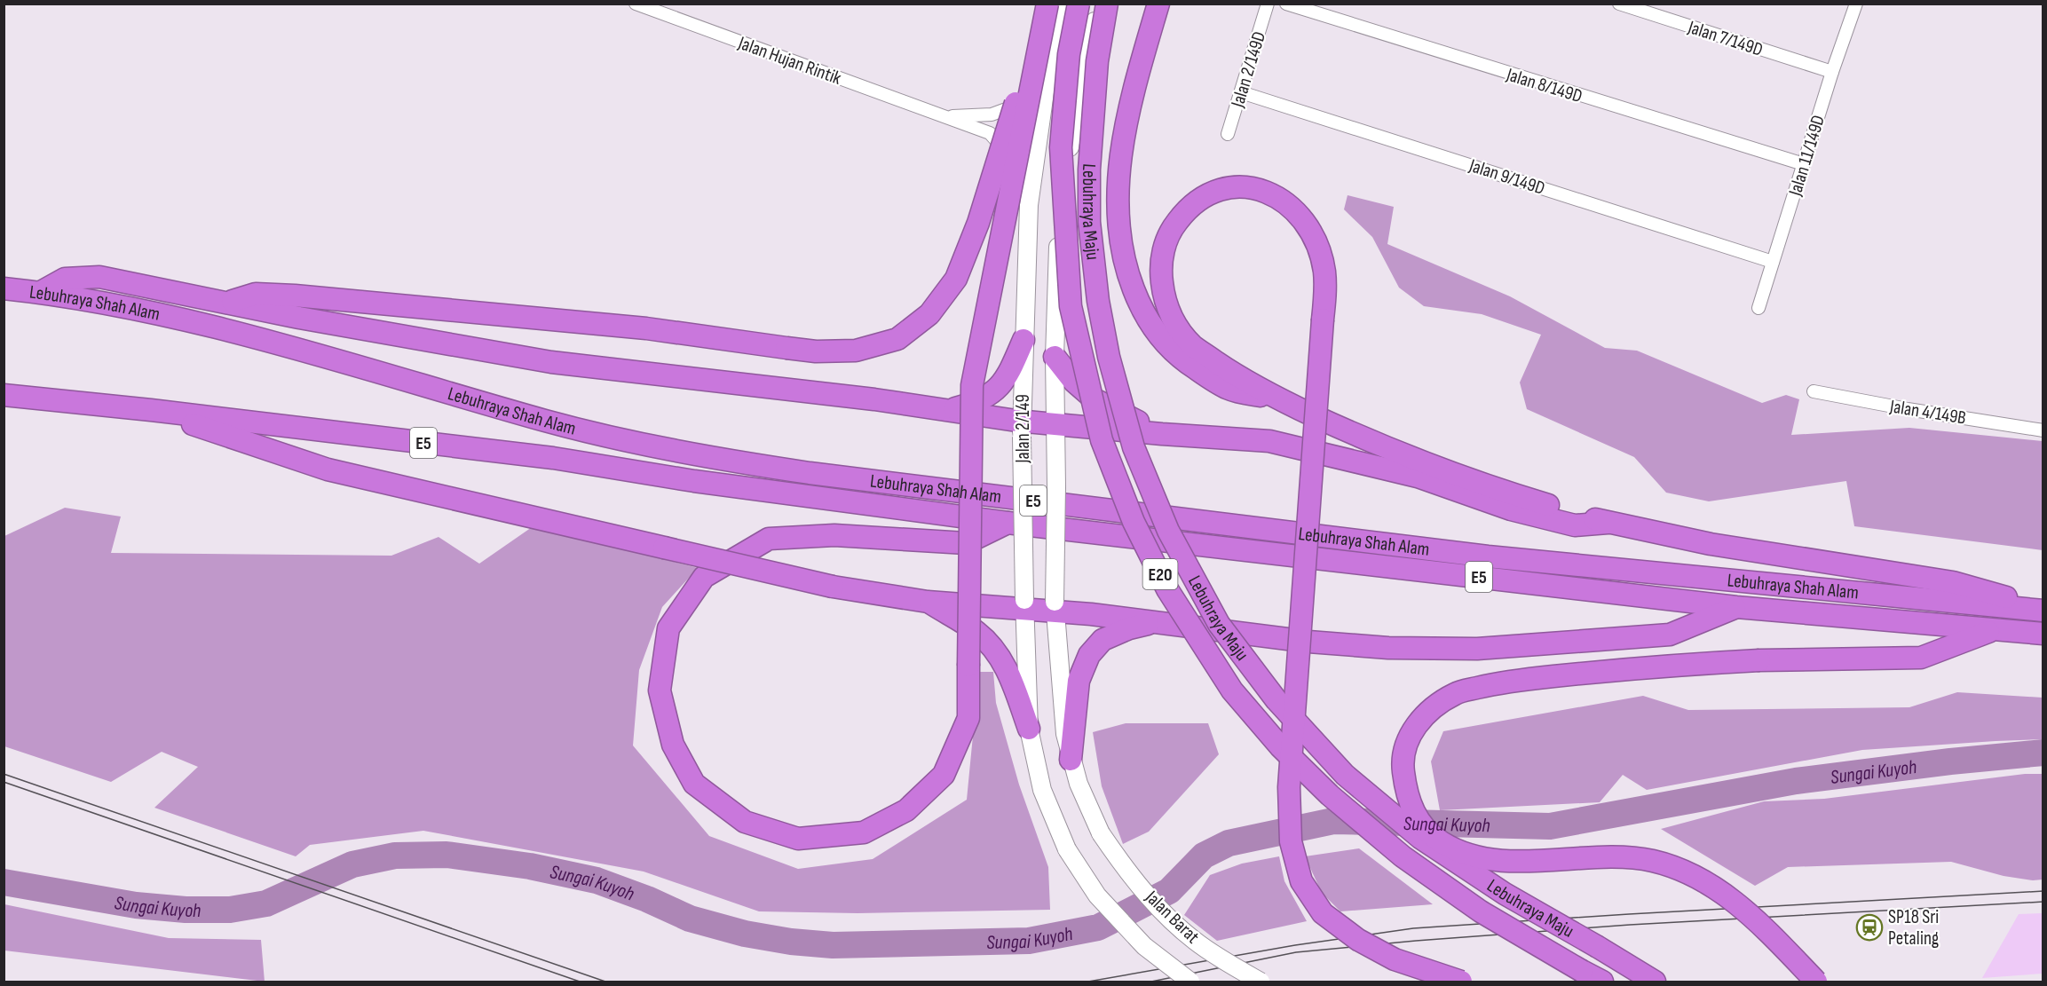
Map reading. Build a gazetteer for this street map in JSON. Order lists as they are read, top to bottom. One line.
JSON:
{"streets":{"highway":["Lebuhraya Maju","Lebuhraya Shah Alam","E5","E20"],"main road":["Jalan 2/149","Jalan Barat"],"street":["Jalan 7/149D","Jalan Hujan Rintik","Jalan 2/149D","Jalan 8/149D","Jalan 11/149D","Jalan 9/149D","Jalan 4/149B"]},"crossings":[["Jalan 7/149D","Jalan 11/149D"],["Jalan Hujan Rintik","Jalan 2/149"],["Jalan 2/149D","Jalan 9/149D"],["Jalan 8/149D","Jalan 11/149D"],["Jalan 11/149D","Jalan 9/149D"],["Jalan 2/149","Jalan Barat"]],"water":["Sungai Kuyoh"],"places":{"station":["SP18 Sri Petaling"]}}
